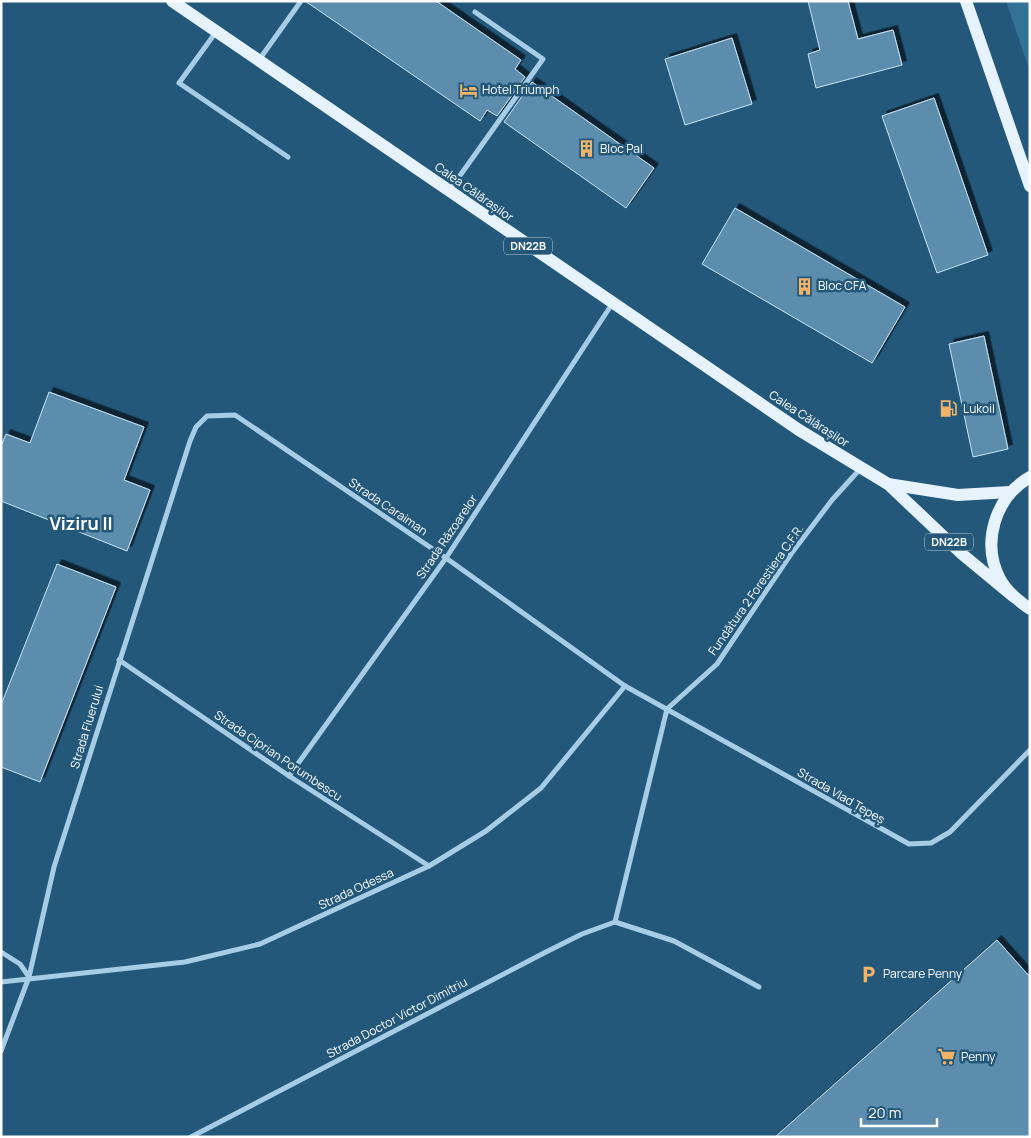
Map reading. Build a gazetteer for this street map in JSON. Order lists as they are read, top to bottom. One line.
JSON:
{"streets":{"main road":["Calea Călărașilor","DN22B"],"street":["Strada Caraiman","Strada Răzoarelor","Fundătura 2 Forestiera C.F.R.","Strada Fluerului","Strada Ciprian Porumbescu","Strada Vlad Țepeș","Strada Odessa","Strada Doctor Victor Dimitriu"]},"crossings":[["Calea Călărașilor","DN22B"],["Calea Călărașilor","Strada Răzoarelor"],["Calea Călărașilor","Fundătura 2 Forestiera C.F.R."],["Strada Caraiman","Strada Răzoarelor"],["Strada Caraiman","Strada Fluerului"],["Strada Caraiman","Strada Vlad Țepeș"],["Strada Caraiman","Strada Odessa"],["Strada Răzoarelor","Strada Ciprian Porumbescu"],["Fundătura 2 Forestiera C.F.R.","Strada Vlad Țepeș"],["Strada Fluerului","Strada Ciprian Porumbescu"],["Strada Fluerului","Strada Odessa"],["Strada Ciprian Porumbescu","Strada Odessa"],["Strada Vlad Țepeș","Strada Odessa"]],"districts":["Viziru II"],"places":{"hotel":["Hotel Triumph"],"building":["Bloc Pal","Bloc CFA"],"fuel station":["Lukoil"],"parking":["Parcare Penny"],"supermarket":["Penny"]},"scale_bar":"20 m"}
